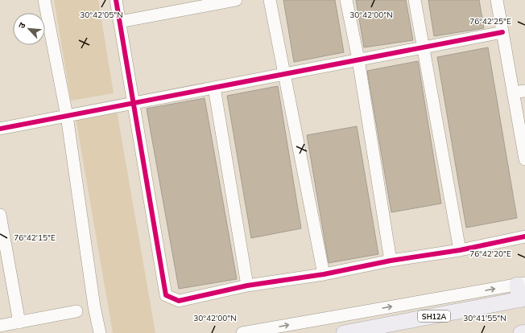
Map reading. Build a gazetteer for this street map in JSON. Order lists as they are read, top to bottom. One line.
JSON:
{"streets":{"main road":["SH12A"]},"north":"top left","coordinates":["30°42'05\"N","30°42'00\"N","76°42'25\"E","76°42'15\"E","76°42'20\"E","30°41'55\"N"]}
